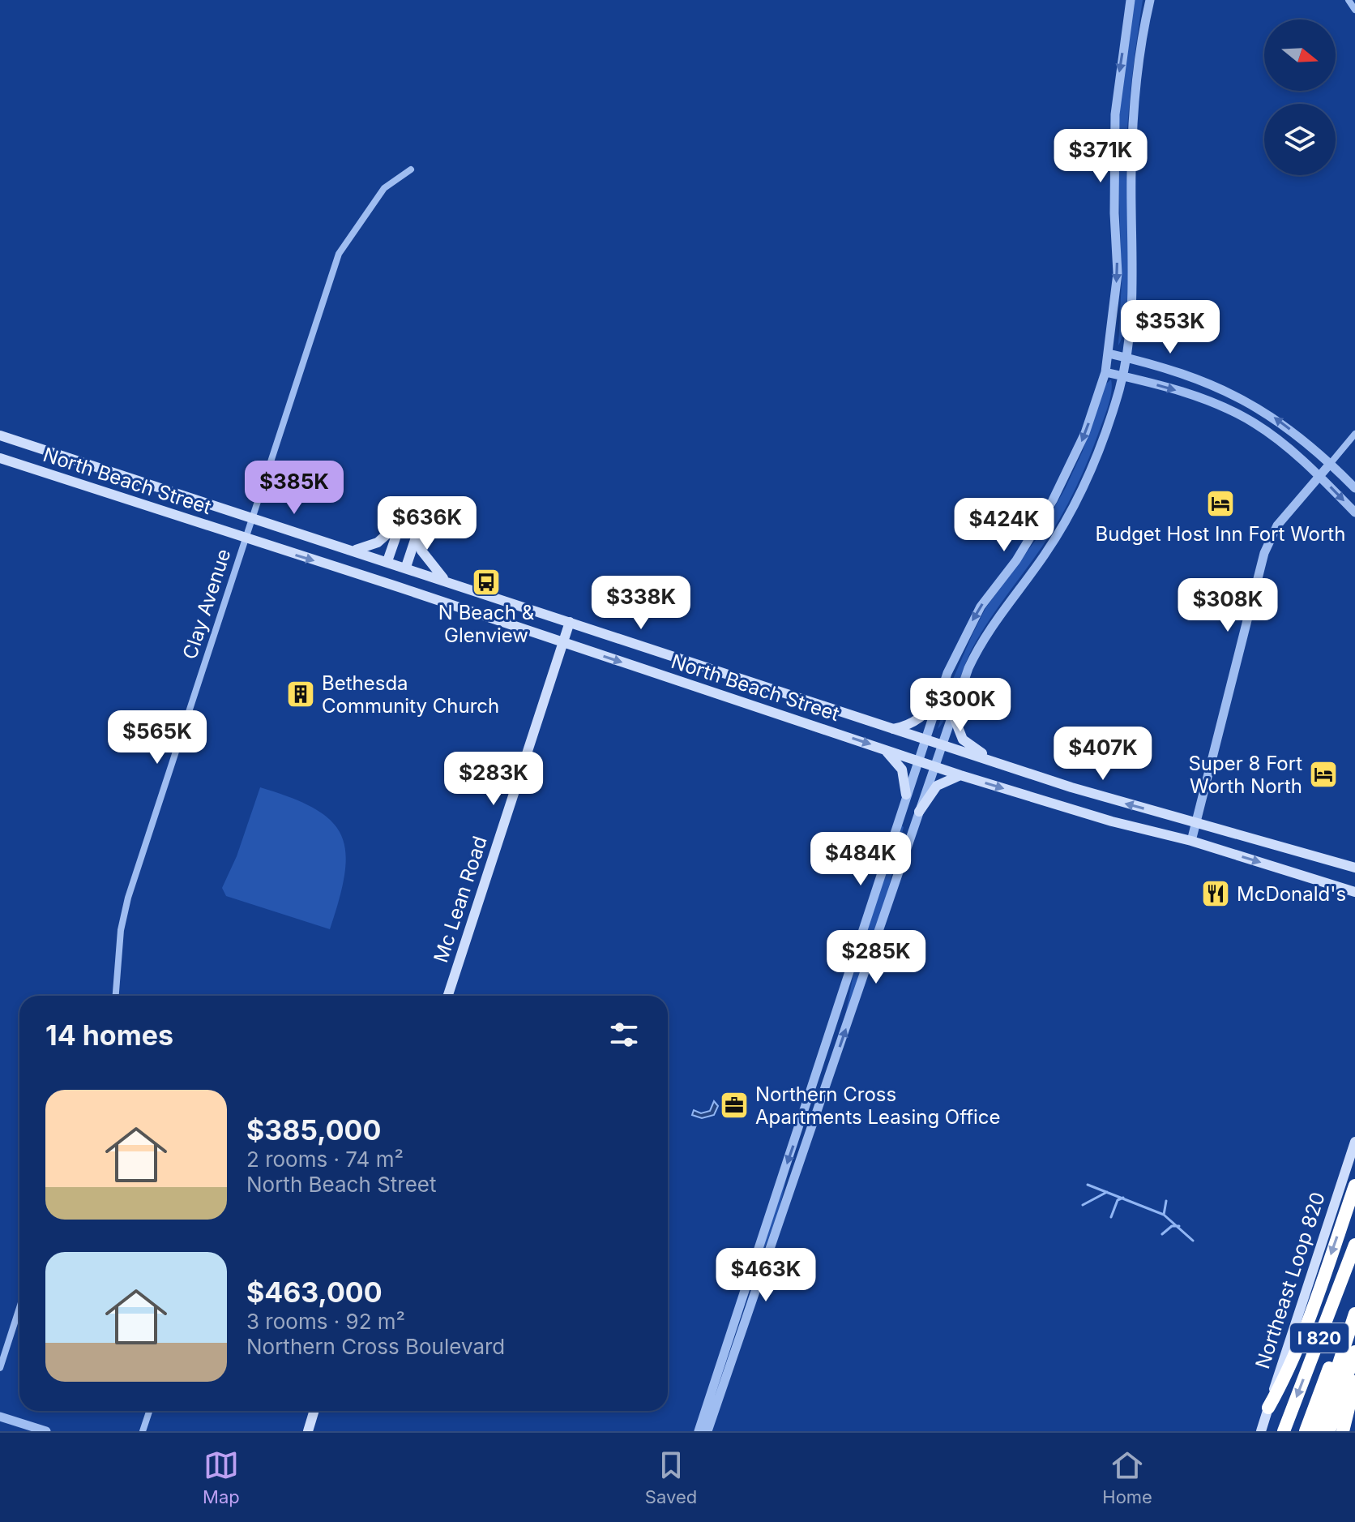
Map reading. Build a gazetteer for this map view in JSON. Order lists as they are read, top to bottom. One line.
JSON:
{"streets":{"highway":["I 820"],"main road":["North Beach Street","Mc Lean Road","Northeast Loop 820"],"street":["Clay Avenue"]},"crossings":[["North Beach Street","Clay Avenue"],["North Beach Street","Mc Lean Road"]],"places":{"hotel":["Budget Host Inn Fort Worth","Super 8 Fort Worth North"],"bus stop":["N Beach & Glenview"],"building":["Bethesda Community Church"],"restaurant":["McDonald's"],"office":["Northern Cross Apartments Leasing Office"]},"north":"right","page":{"price":["$371K","$353K","$385K","$636K","$424K","$338K","$308K","$300K","$565K","$407K","$283K","$484K","$285K","$463K"],"heading":"14 homes","list":[{"name":"$385,000","note":"2 rooms · 74 m² · North Beach Street"},{"name":"$463,000","note":"3 rooms · 92 m² · Northern Cross Boulevard"}],"tabs":["Map","Saved","Home"]}}
